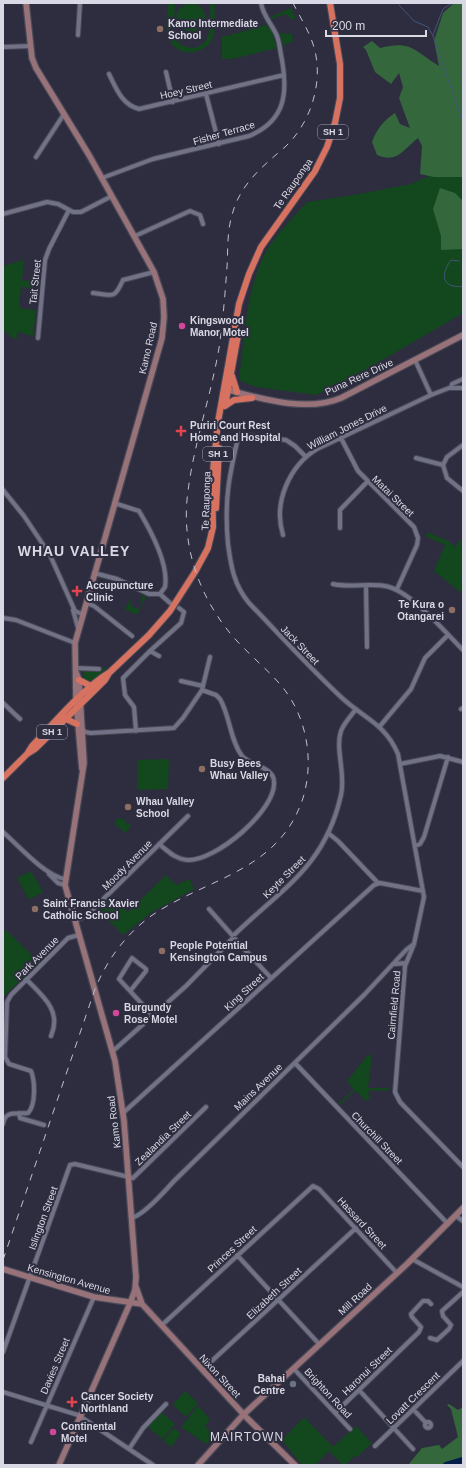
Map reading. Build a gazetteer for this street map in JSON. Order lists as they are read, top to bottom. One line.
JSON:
{"streets":{"highway":["SH 1","Te Rauponga"],"main road":["Kamo Road","Puna Rere Drive","Kensington Avenue","Mill Road","Nixon Street"],"street":["Hoey Street","Fisher Terrace","Tait Street","William Jones Drive","Matai Street","Jack Street","Moody Avenue","Keyte Street","Park Avenue","King Street","Cairnfield Road","Mains Avenue","Zealandia Street","Churchill Street","Islington Street","Hassard Street","Princes Street","Elizabeth Street","Davies Street","Haronui Street","Brighton Road","Lovatt Crescent"]},"crossings":[["Hoey Street","Fisher Terrace"],["SH 1","Te Rauponga"],["SH 1","Kamo Road"],["Fisher Terrace","Kamo Road"],["Te Rauponga","Kamo Road"],["Te Rauponga","Puna Rere Drive"],["Kamo Road","Moody Avenue"],["Kamo Road","Keyte Street"],["Kamo Road","Park Avenue"],["Kamo Road","King Street"],["Kamo Road","Mains Avenue"],["Kamo Road","Zealandia Street"],["Kamo Road","Islington Street"],["Kamo Road","Kensington Avenue"],["William Jones Drive","Matai Street"],["William Jones Drive","Jack Street"],["Jack Street","Keyte Street"],["Jack Street","Cairnfield Road"],["Cairnfield Road","Mains Avenue"],["Mains Avenue","Churchill Street"],["Zealandia Street","Islington Street"],["Churchill Street","Mill Road"],["Islington Street","Kensington Avenue"],["Hassard Street","Princes Street"],["Hassard Street","Elizabeth Street"],["Hassard Street","Mill Road"],["Princes Street","Nixon Street"],["Kensington Avenue","Davies Street"],["Elizabeth Street","Nixon Street"],["Mill Road","Nixon Street"],["Mill Road","Brighton Road"],["Haronui Street","Brighton Road"]],"districts":["WHAU VALLEY","MAIRTOWN"],"places":{"other":["Kamo Intermediate School","Kingswood Manor Motel","Te Kura o Otangarei","Busy Bees Whau Valley","Whau Valley School","Saint Francis Xavier Catholic School","People Potential Kensington Campus","Burgundy Rose Motel","Bahai Centre","Continental Motel"],"health":["Puriri Court Rest Home and Hospital","Accupuncture Clinic","Cancer Society Northland"]},"scale_bar":"200 m"}
